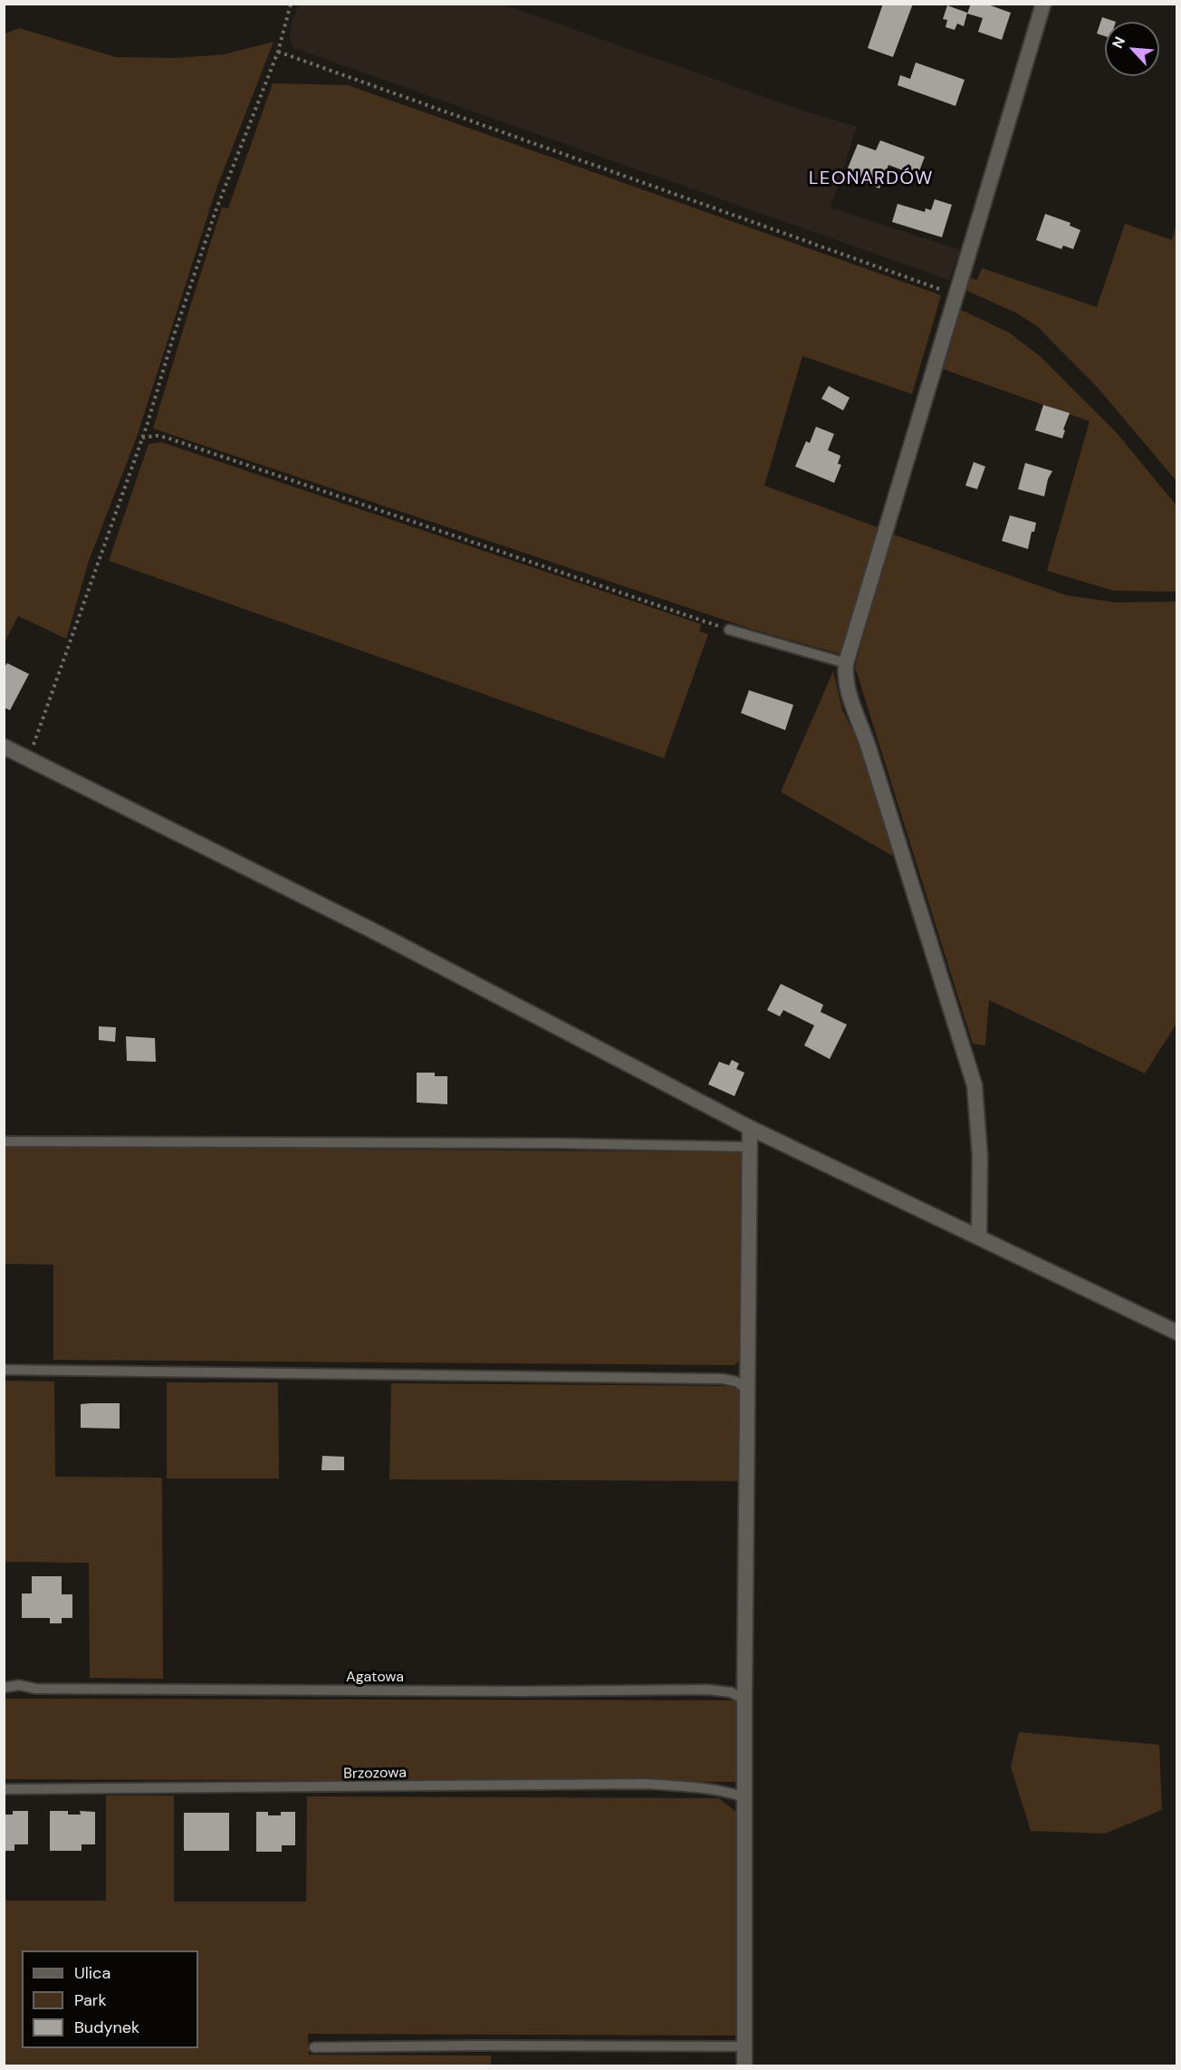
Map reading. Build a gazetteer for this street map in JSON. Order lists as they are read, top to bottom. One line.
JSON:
{"streets":{"lane":["Agatowa","Brzozowa"]},"districts":["LEONARDÓW"],"legend":["Ulica","Park","Budynek"],"north":"top left"}
